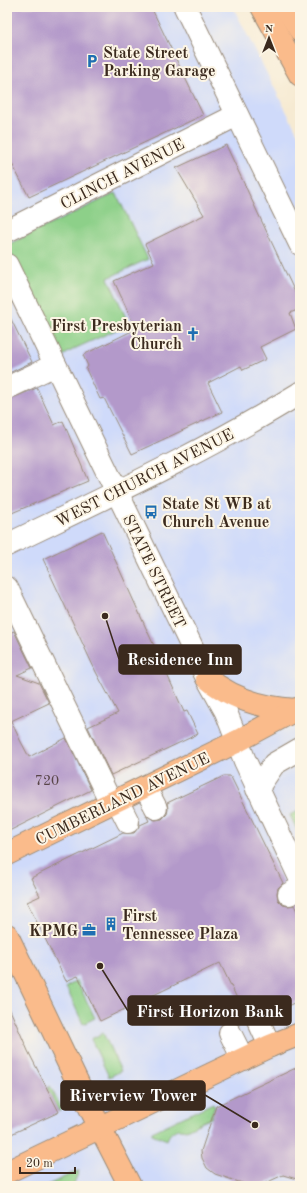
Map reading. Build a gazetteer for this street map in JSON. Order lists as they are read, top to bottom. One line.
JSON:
{"streets":{"main road":["CUMBERLAND AVENUE"],"street":["CLINCH AVENUE","WEST CHURCH AVENUE","STATE STREET"]},"crossings":[["WEST CHURCH AVENUE","STATE STREET"],["STATE STREET","CUMBERLAND AVENUE"]],"places":{"parking":["State Street Parking Garage"],"church":["First Presbyterian Church"],"bus stop":["State St WB at Church Avenue"],"other":["Residence Inn","First Horizon Bank","Riverview Tower"],"building":["First Tennessee Plaza"],"office":["KPMG"]},"house_numbers":["720"],"scale_bar":"20 m","north":"top"}
